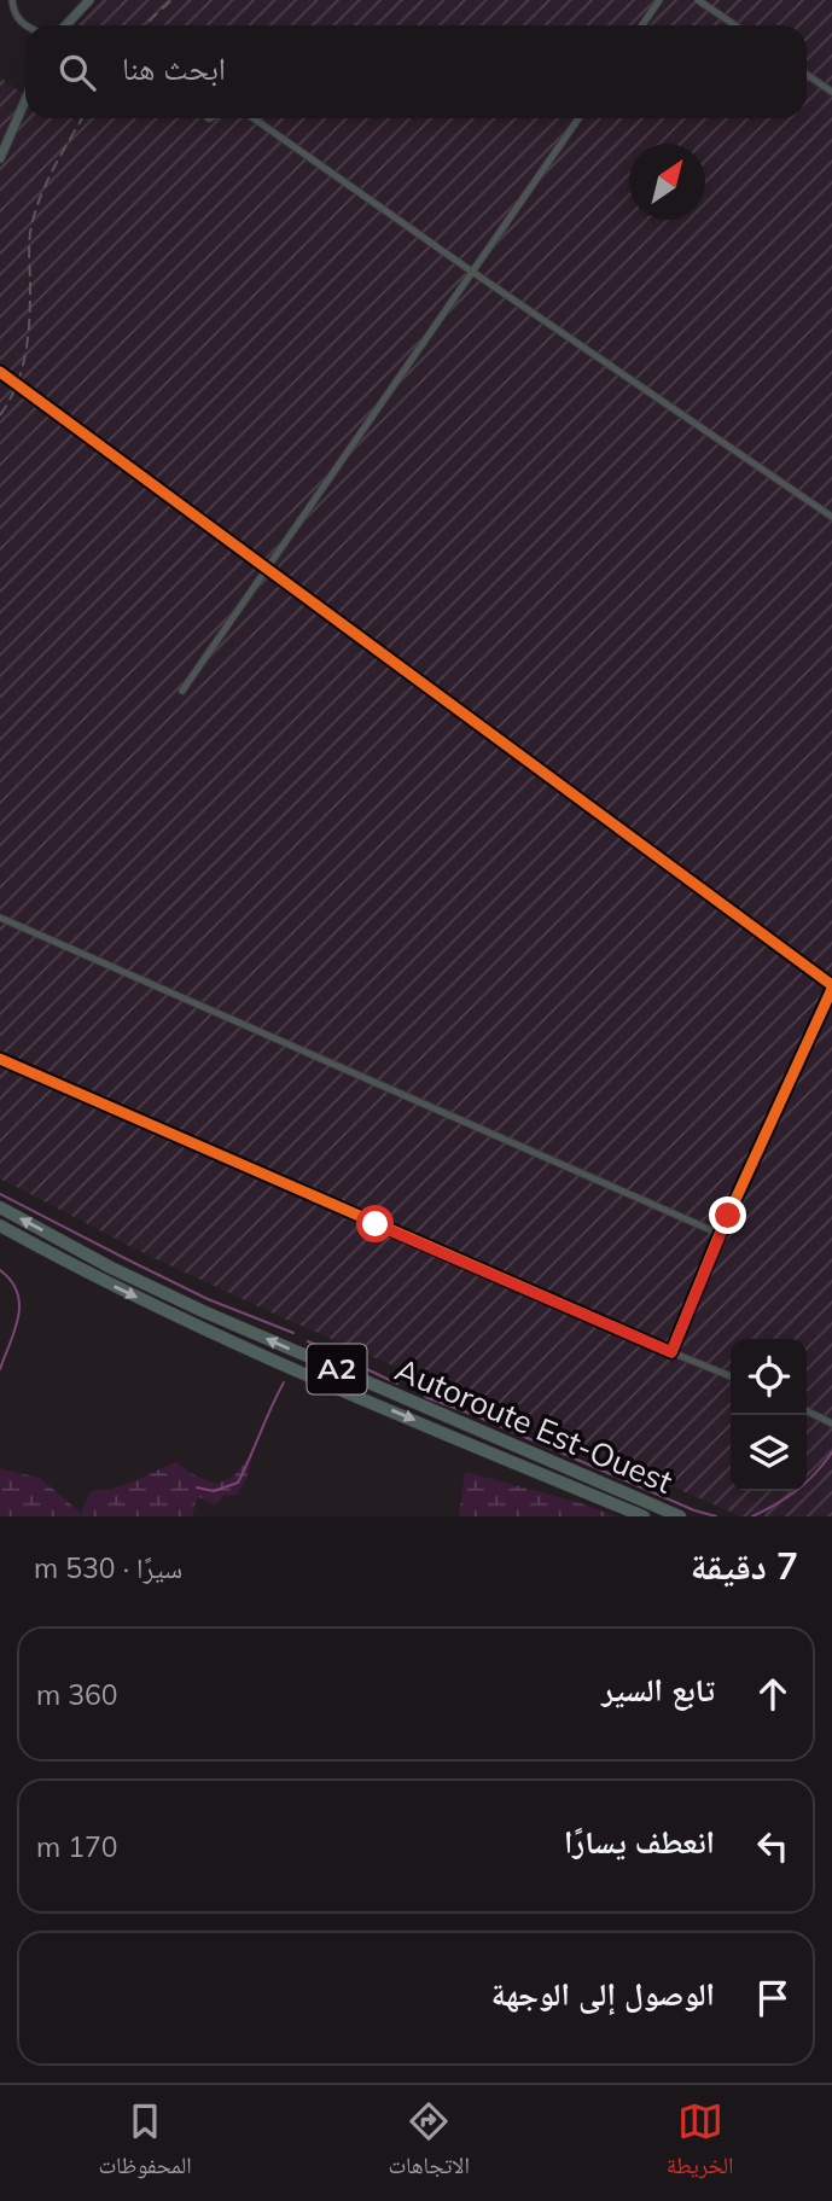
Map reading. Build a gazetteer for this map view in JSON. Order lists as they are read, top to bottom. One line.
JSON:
{"streets":{"highway":["A2","Autoroute Est-Ouest"]},"north":"top right","page":{"search":"ابحث هنا","heading":["7 دقيقة","سيرًا · 530 m"],"list":[["تابع السير","360 m"],["انعطف يسارًا","170 m"],"الوصول إلى الوجهة"],"nav":["الخريطة","الاتجاهات","المحفوظات"]}}
